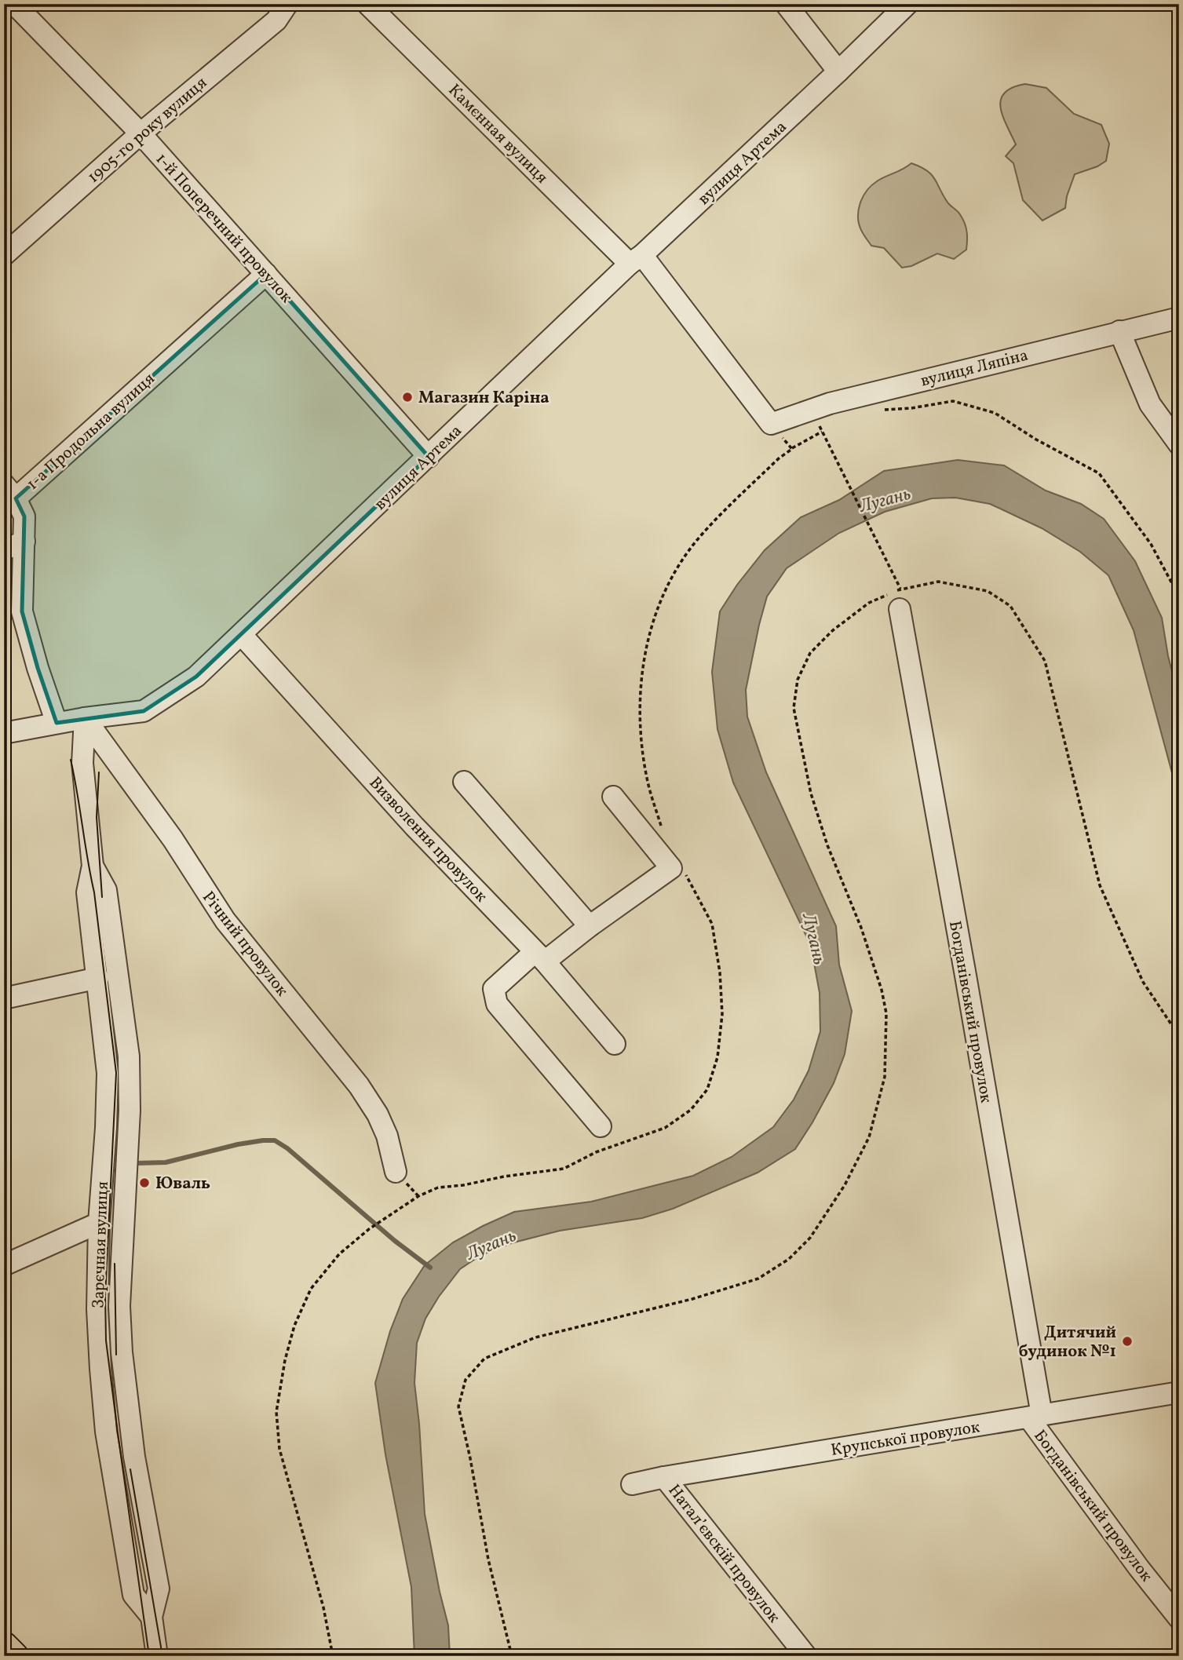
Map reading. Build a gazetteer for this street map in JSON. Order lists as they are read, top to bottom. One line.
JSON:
{"streets":{"street":["1905-го року вулиця","Камєнная вулиця","вулиця Артема","1-й Поперечний провулок","вулиця Ляпіна","1-а Продольна вулиця","Визволення провулок","Річний провулок","Богданівський провулок","Зарєчная вулиця","Крупської провулок","Натал’євскій провулок"]},"crossings":[["1905-го року вулиця","1-й Поперечний провулок"],["Камєнная вулиця","вулиця Артема"],["Камєнная вулиця","вулиця Ляпіна"],["вулиця Артема","1-й Поперечний провулок"],["вулиця Артема","1-а Продольна вулиця"],["вулиця Артема","Визволення провулок"],["вулиця Артема","Річний провулок"],["вулиця Артема","Зарєчная вулиця"],["1-й Поперечний провулок","1-а Продольна вулиця"],["Річний провулок","Зарєчная вулиця"],["Богданівський провулок","Крупської провулок"],["Крупської провулок","Натал’євскій провулок"]],"water":["Лугань"],"places":["Магазин Каріна","Юваль","Дитячий будинок №1"]}
